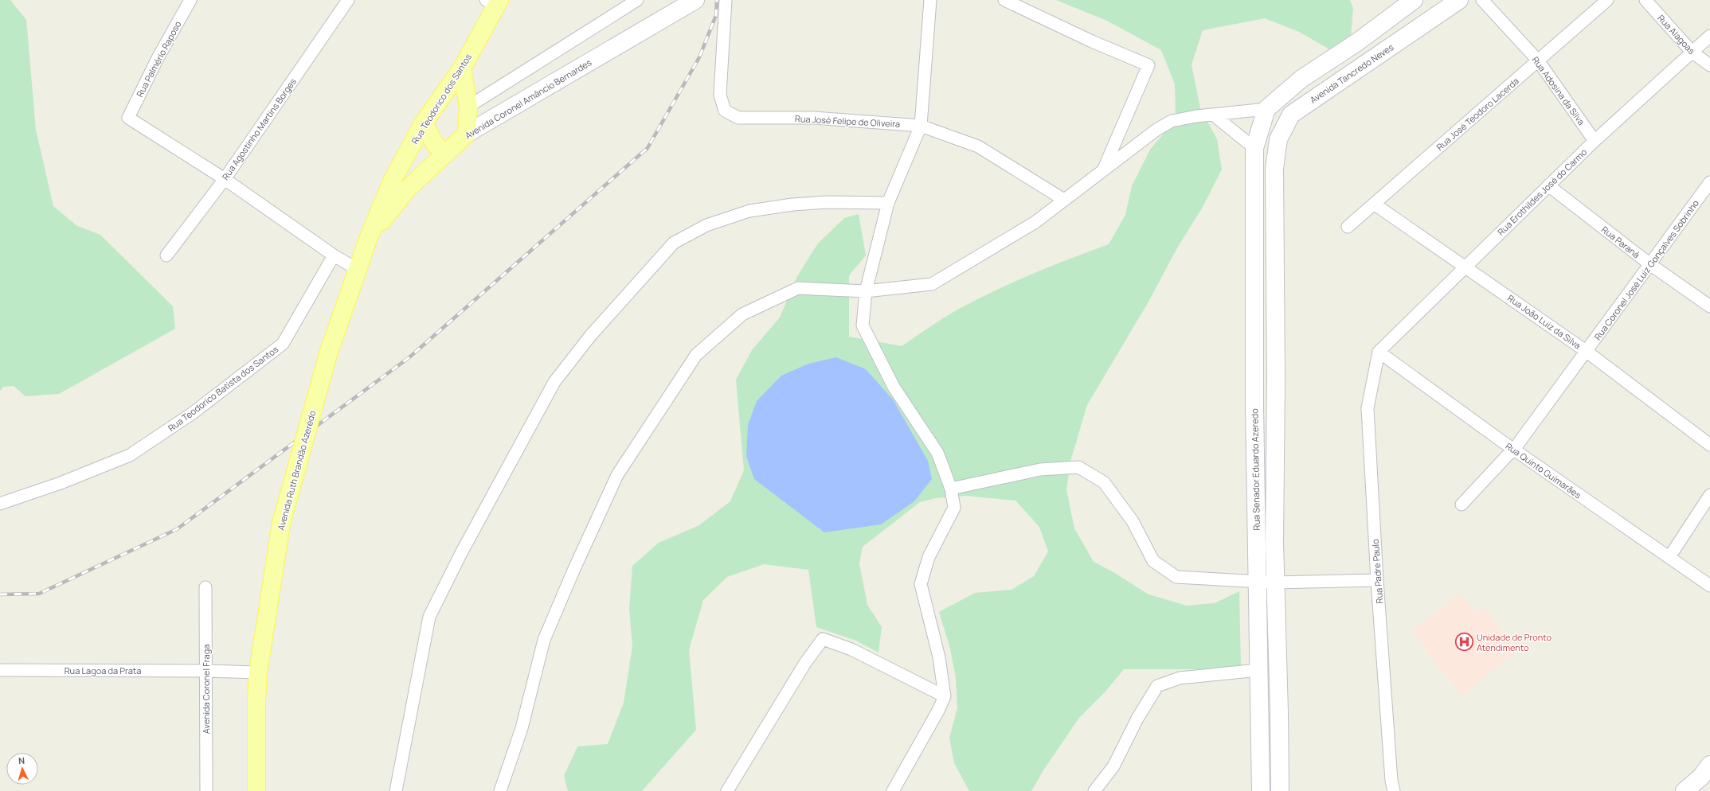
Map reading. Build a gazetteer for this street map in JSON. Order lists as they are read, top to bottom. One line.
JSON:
{"streets":{"main road":["Rua Teodorico dos Santos","Avenida Coronel Amâncio Bernardes","Avenida Ruth Brandão Azeredo"],"street":["Rua Alagoas","Rua Palmério Raposo","Avenida Tancredo Neves","Rua Adosina da Silva","Rua José Teodoro Lacerda","Rua José Felipe de Oliveira","Rua Agostinho Martins Borges","Rua Erothildes José do Carmo","Rua Paraná","Rua Coronel José Luiz Gonçalves Sobrinho","Rua João Luiz da Silva","Rua Teodorico Batista dos Santos","Rua Senador Eduardo Azeredo","Rua Quinto Guimarães","Rua Padre Paulo","Rua Lagoa da Prata","Avenida Coronel Fraga"]},"crossings":[["Rua Alagoas","Rua Erothildes José do Carmo"],["Rua Palmério Raposo","Rua Agostinho Martins Borges"],["Avenida Tancredo Neves","Rua Senador Eduardo Azeredo"],["Rua Adosina da Silva","Rua José Teodoro Lacerda"],["Rua Adosina da Silva","Rua Erothildes José do Carmo"],["Rua Teodorico dos Santos","Avenida Ruth Brandão Azeredo"],["Avenida Coronel Amâncio Bernardes","Avenida Ruth Brandão Azeredo"],["Rua José Teodoro Lacerda","Rua João Luiz da Silva"],["Rua Erothildes José do Carmo","Rua Paraná"],["Rua Erothildes José do Carmo","Rua João Luiz da Silva"],["Rua Erothildes José do Carmo","Rua Quinto Guimarães"],["Rua Erothildes José do Carmo","Rua Padre Paulo"],["Rua Paraná","Rua Coronel José Luiz Gonçalves Sobrinho"],["Rua Coronel José Luiz Gonçalves Sobrinho","Rua João Luiz da Silva"],["Rua Coronel José Luiz Gonçalves Sobrinho","Rua Quinto Guimarães"],["Avenida Ruth Brandão Azeredo","Rua Lagoa da Prata"],["Rua Quinto Guimarães","Rua Padre Paulo"],["Rua Lagoa da Prata","Avenida Coronel Fraga"]],"places":{"hospital":["Unidade de Pronto Atendimento"]},"north":"top"}
